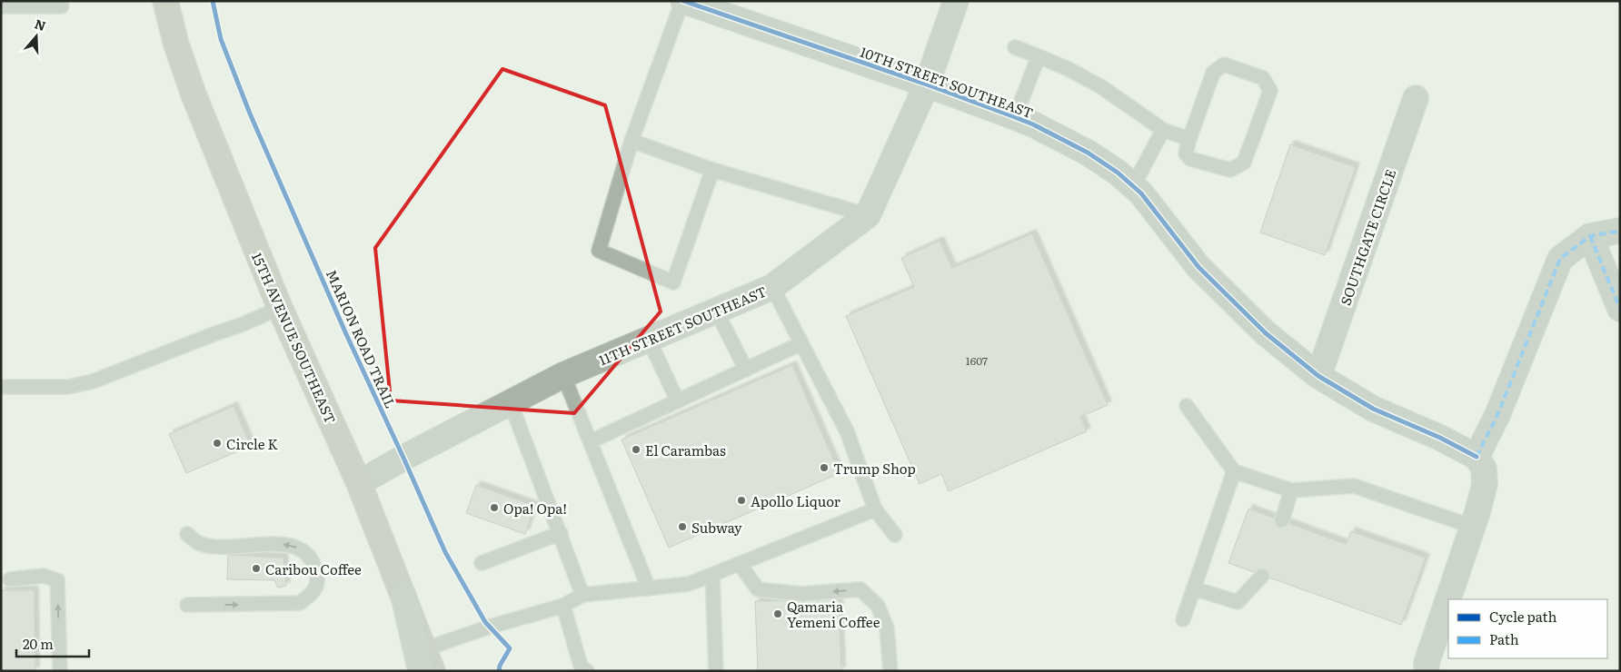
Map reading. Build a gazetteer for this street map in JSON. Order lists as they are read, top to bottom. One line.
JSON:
{"streets":{"main road":["15TH AVENUE SOUTHEAST"],"street":["10TH STREET SOUTHEAST","SOUTHGATE CIRCLE","11TH STREET SOUTHEAST"],"cycle path":["MARION ROAD TRAIL"]},"crossings":[["10TH STREET SOUTHEAST","SOUTHGATE CIRCLE"],["10TH STREET SOUTHEAST","11TH STREET SOUTHEAST"],["11TH STREET SOUTHEAST","15TH AVENUE SOUTHEAST"]],"places":["Circle K","El Carambas","Trump Shop","Apollo Liquor","Opa! Opa!","Subway","Caribou Coffee","Qamaria Yemeni Coffee"],"house_numbers":["1607"],"legend":["Cycle path","Path"],"scale_bar":"20 m","north":"top"}
